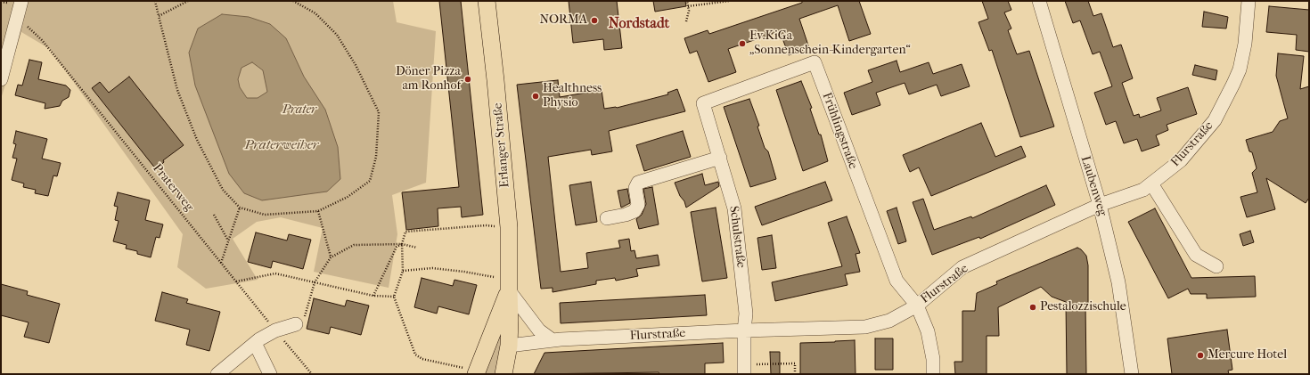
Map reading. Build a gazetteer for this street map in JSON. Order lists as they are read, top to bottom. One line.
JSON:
{"streets":{"main road":["Erlanger Straße"],"street":["Frühlingstraße","Flurstraße","Laubenweg","Schulstraße"],"path":["Praterweg"]},"crossings":[["Frühlingstraße","Flurstraße"],["Frühlingstraße","Schulstraße"],["Flurstraße","Erlanger Straße"],["Flurstraße","Laubenweg"],["Flurstraße","Schulstraße"]],"districts":["Nordstadt"],"water":["Praterweiher"],"parks":["Prater"],"places":["NORMA","Ev.KiGa „Sonnenschein-Kindergarten“","Döner Pizza am Ronhof","Healthness Physio","Pestalozzischule","Mercure Hotel"]}
